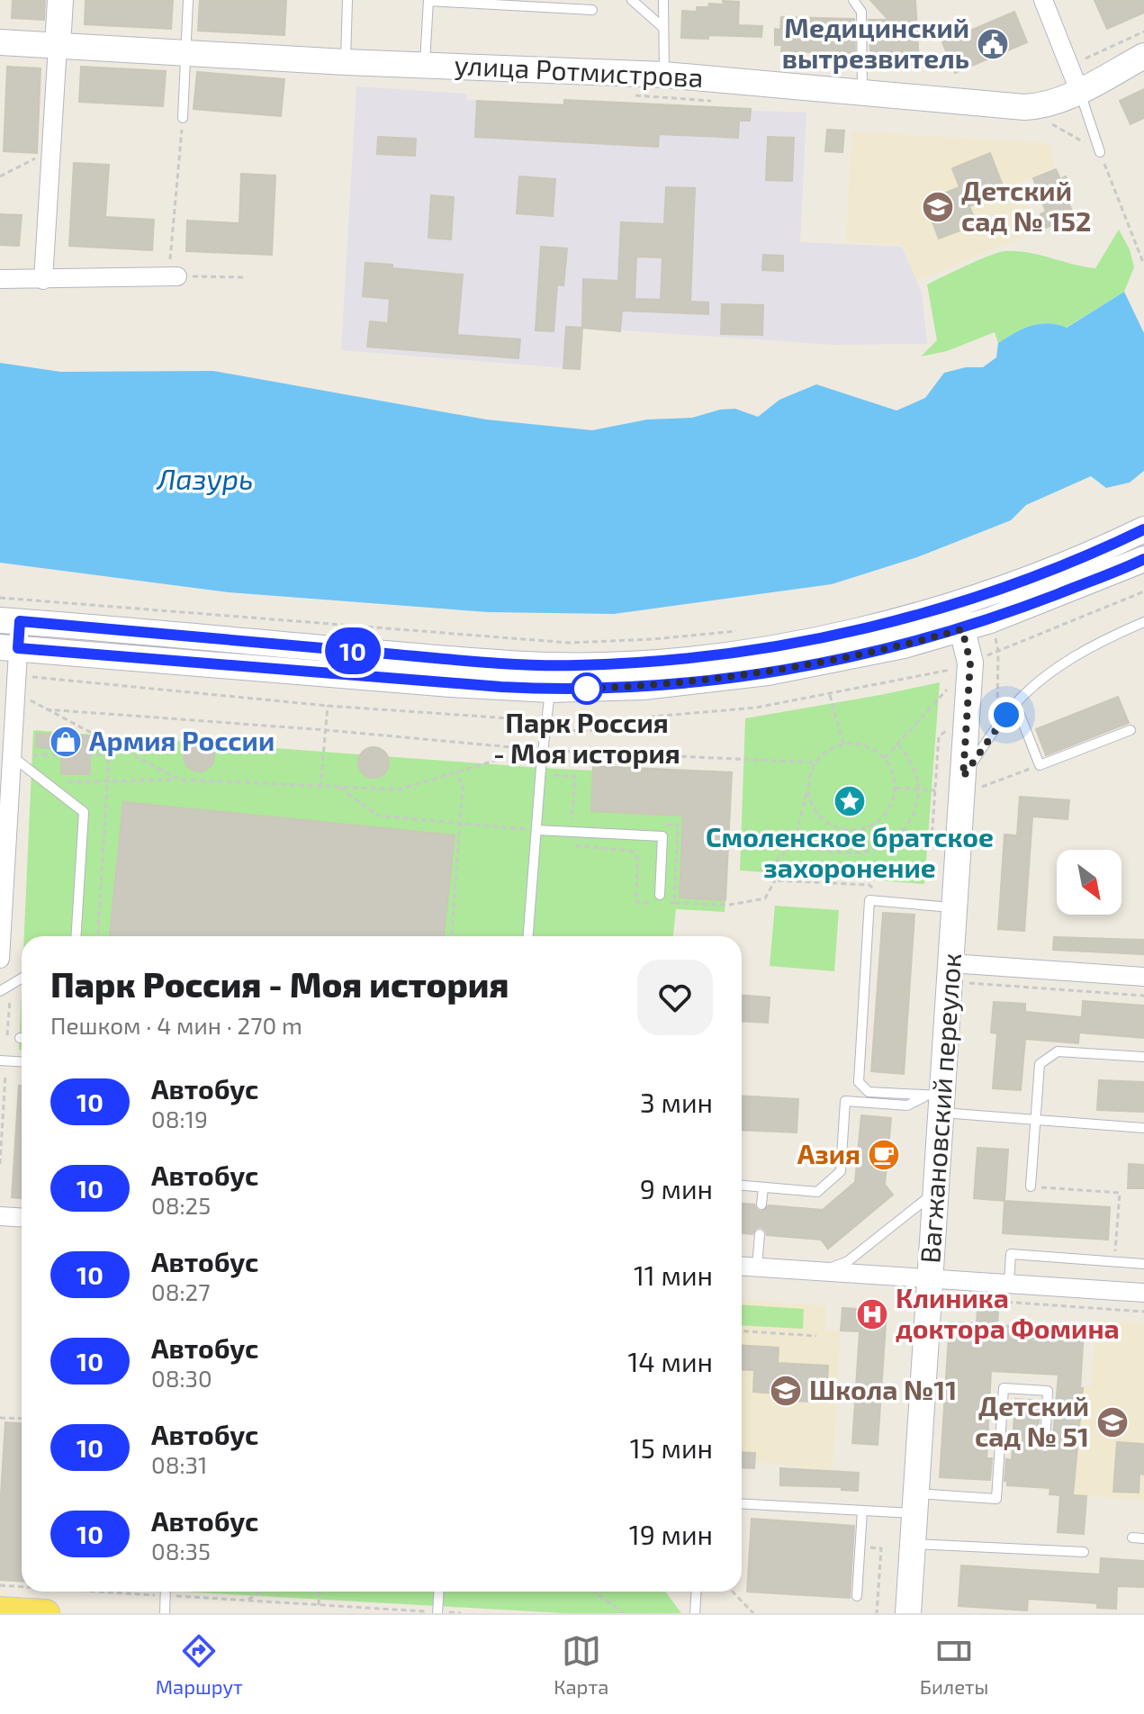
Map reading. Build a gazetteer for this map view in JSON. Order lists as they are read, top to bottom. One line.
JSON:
{"streets":{"main road":["улица Ротмистрова","Вагжановский переулок"]},"water":["Лазурь"],"places":{"public building":["Медицинский вытрезвитель"],"school or university":["Детский сад № 152","Школа №11","Детский сад № 51"],"other":["Парк Россия - Моя история"],"shop":["Армия России"],"place":["Смоленское братское захоронение"],"cafe":["Азия"],"hospital":["Клиника доктора Фомина"]},"lines":["bus line 10"],"north":"bottom right","page":{"on_map":"10","heading":["Парк Россия - Моя история","Пешком · 4 мин · 270 m"],"list":[{"mark":"10","name":"Автобус","note":"08:19","value":"3 мин"},{"mark":"10","name":"Автобус","note":"08:25","value":"9 мин"},{"mark":"10","name":"Автобус","note":"08:27","value":"11 мин"},{"mark":"10","name":"Автобус","note":"08:30","value":"14 мин"},{"mark":"10","name":"Автобус","note":"08:31","value":"15 мин"},{"mark":"10","name":"Автобус","note":"08:35","value":"19 мин"}],"tabs":["Маршрут","Карта","Билеты"]}}
